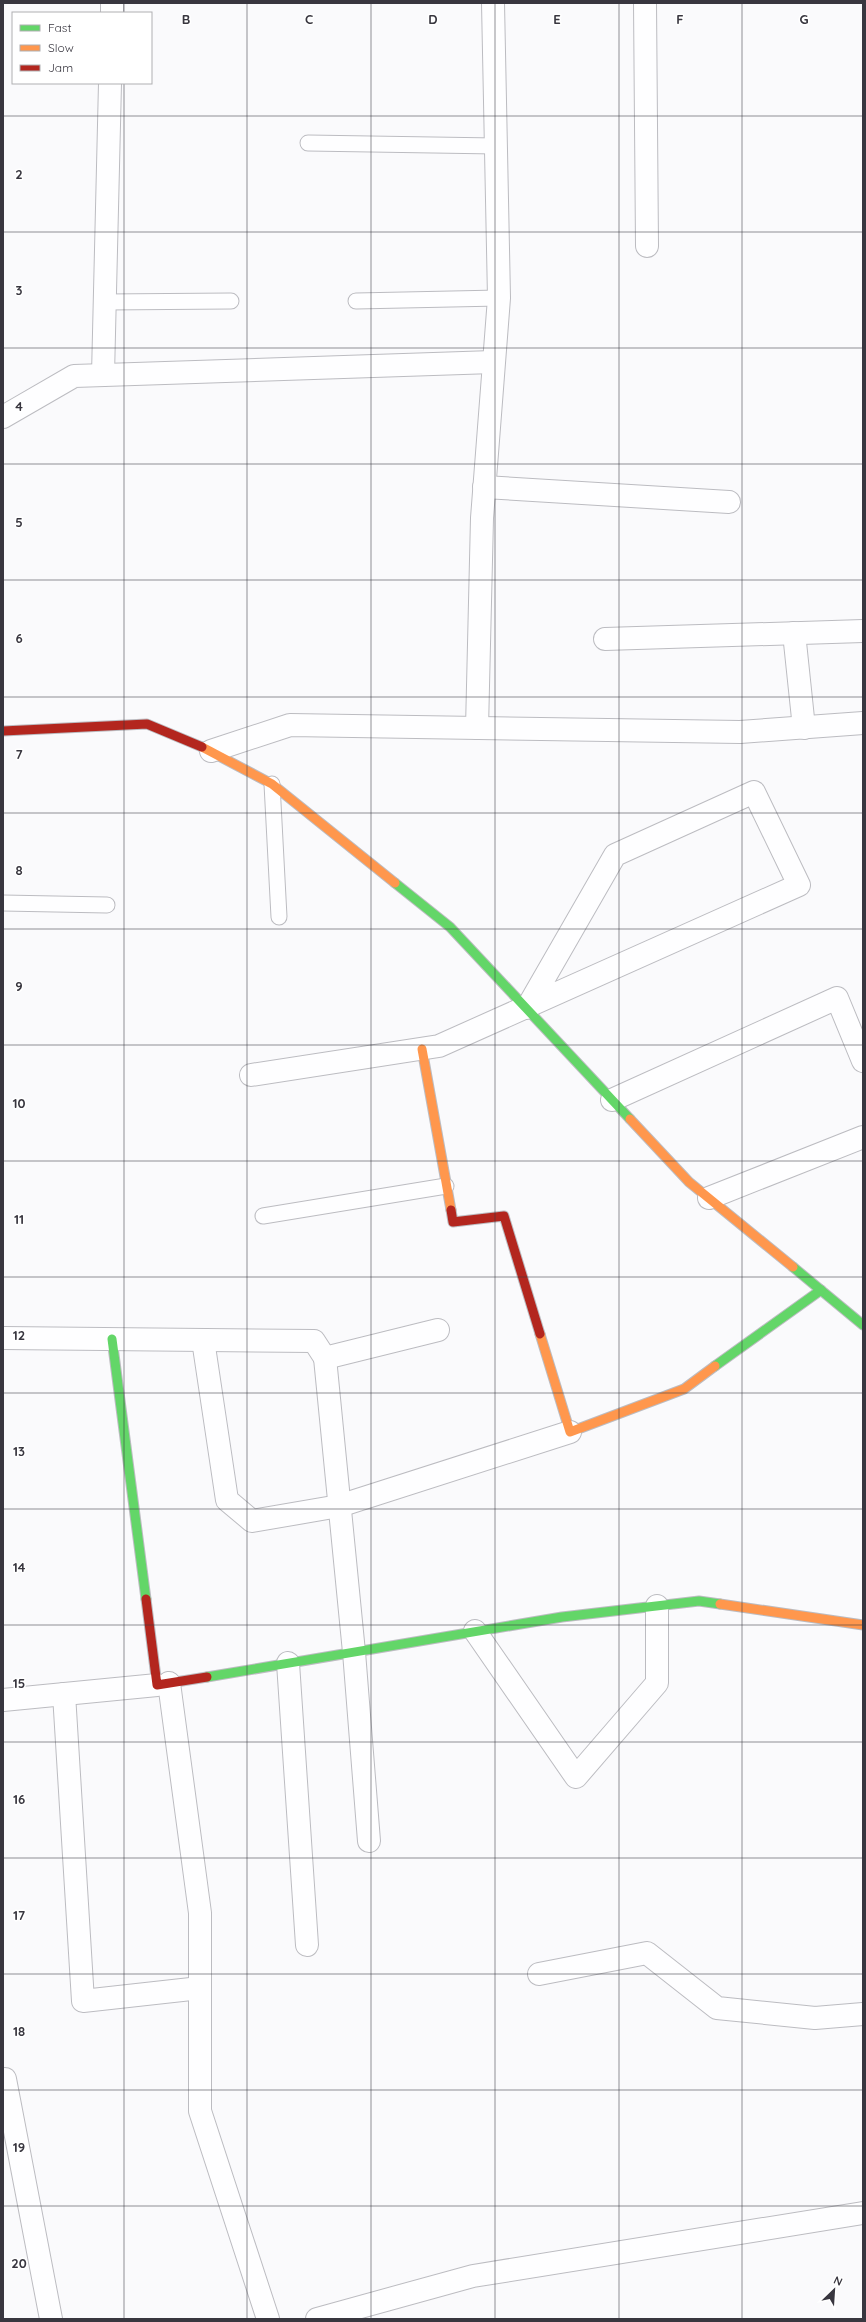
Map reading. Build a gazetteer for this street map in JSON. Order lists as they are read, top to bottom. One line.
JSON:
{"legend":["Fast","Slow","Jam"],"north":"top right","grid":{"columns":["B","C","D","E","F","G"],"rows":["2","3","4","5","6","7","8","9","10","11","12","13","14","15","16","17","18","19","20"]}}
